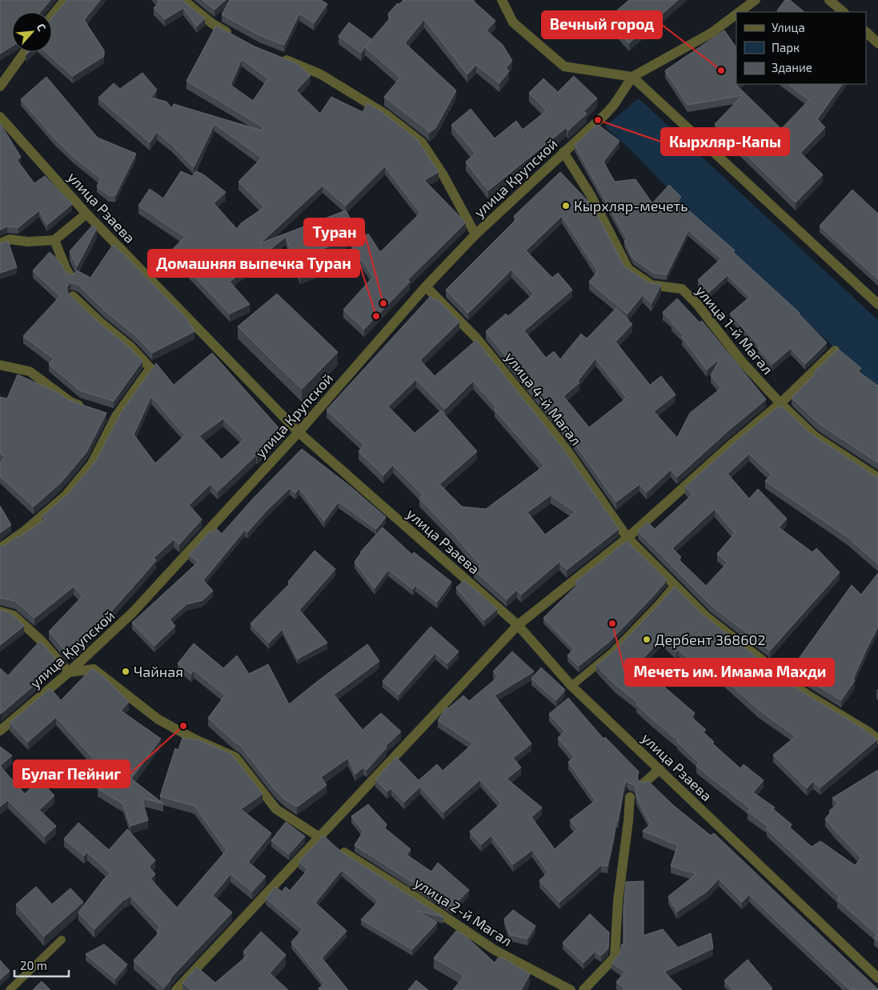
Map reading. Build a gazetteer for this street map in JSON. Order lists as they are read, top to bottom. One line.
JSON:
{"streets":{"street":["улица Крупской","улица Рзаева","улица 1-й Магал","улица 4-й Магал","улица 2-й Магал"]},"crossings":[["улица Крупской","улица Рзаева"],["улица Крупской","улица 1-й Магал"],["улица Крупской","улица 4-й Магал"]],"places":["Вечный город","Кырхляр-Капы","Кырхляр-мечеть","Туран","Домашняя выпечка Туран","Мечеть им. Имама Махди","Дербент 368602","Чайная","Булаг Пейниг"],"legend":["Улица","Парк","Здание"],"scale_bar":"20 m","north":"top right"}
